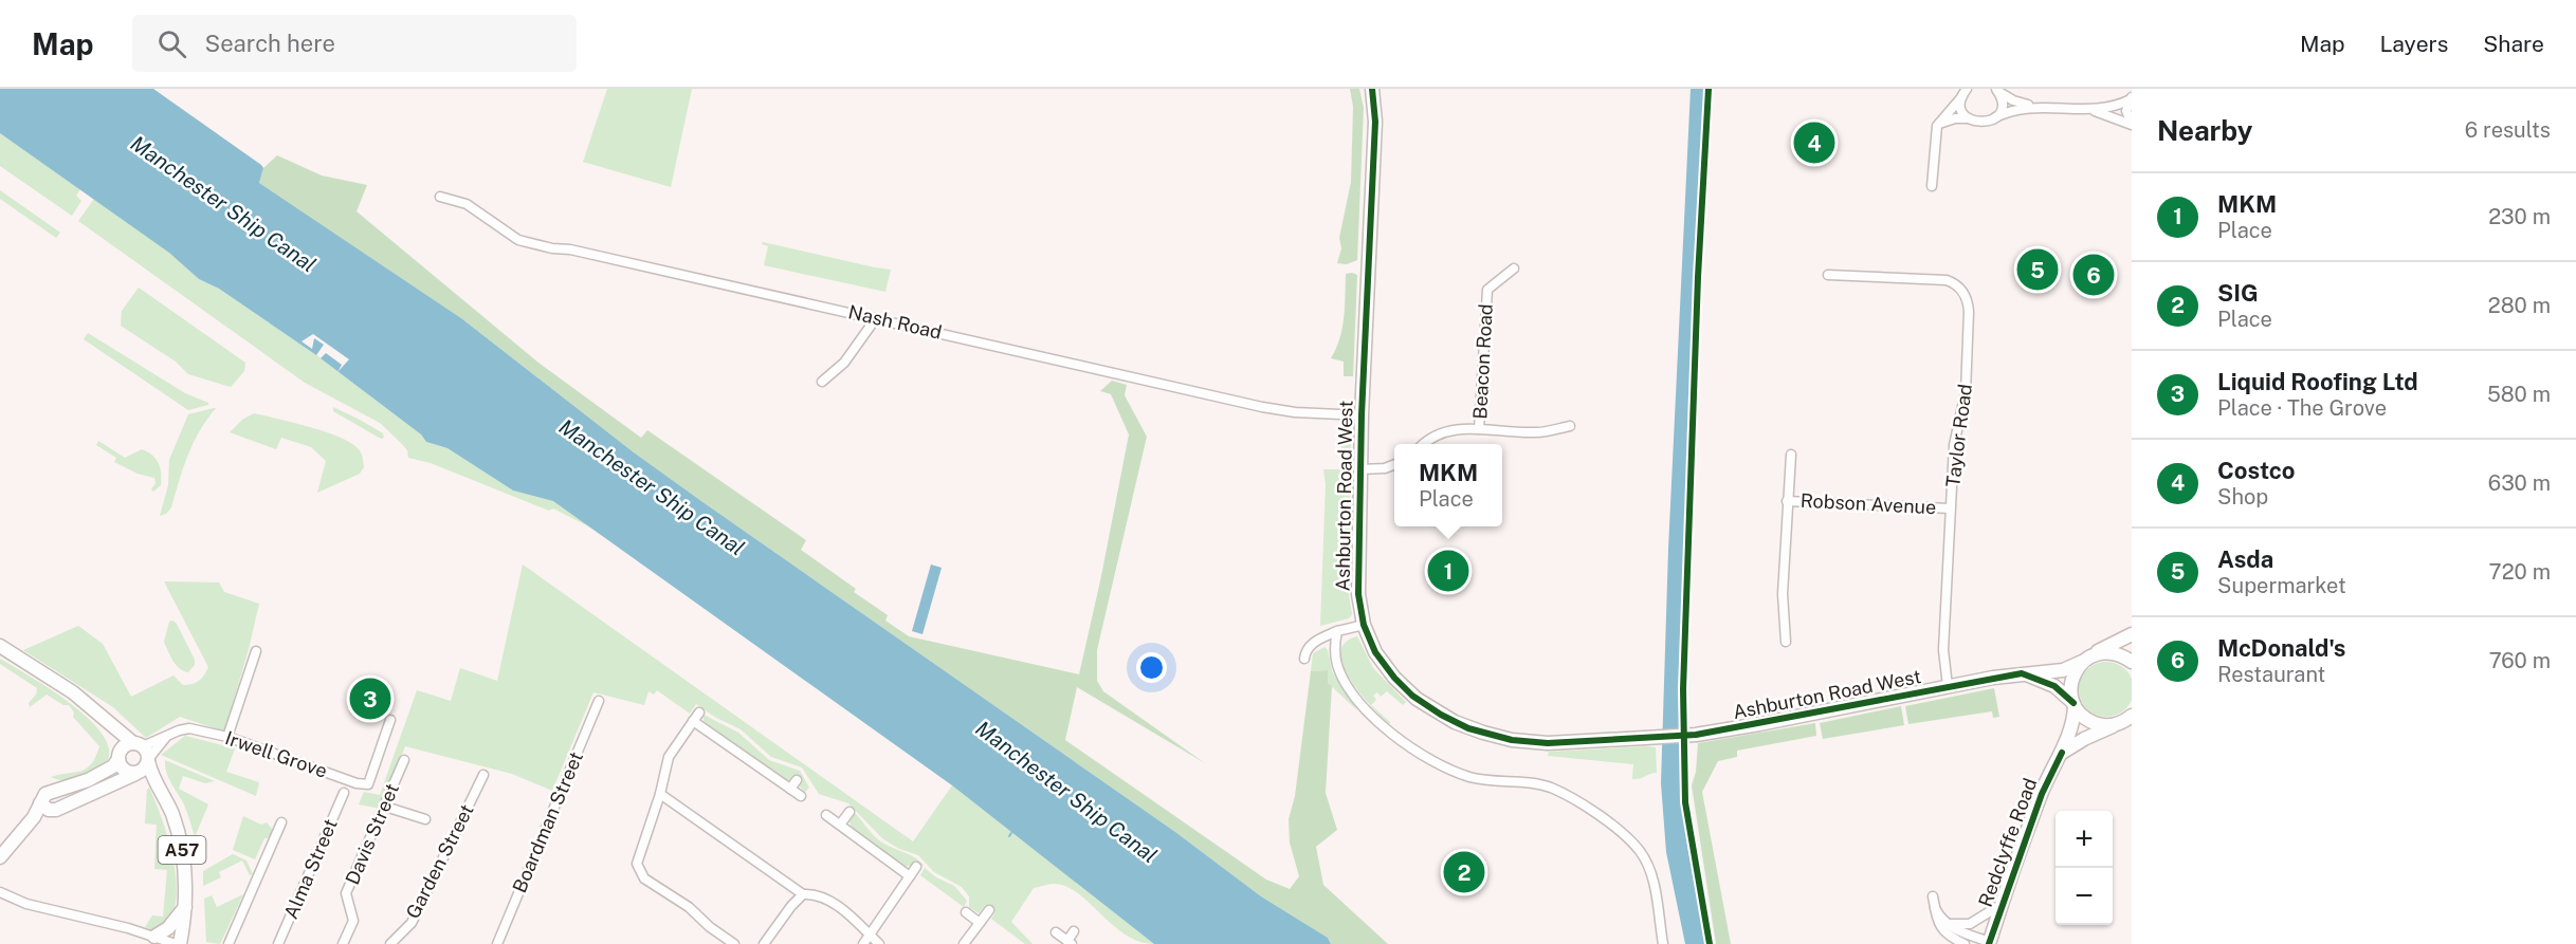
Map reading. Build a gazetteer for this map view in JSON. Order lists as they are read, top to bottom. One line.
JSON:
{"streets":{"main road":["Ashburton Road West","Redclyffe Road","A57"],"street":["Nash Road","Beacon Road","Taylor Road","Robson Avenue","Irwell Grove","Boardman Street","Davis Street","Garden Street","Alma Street"]},"crossings":[["Nash Road","Ashburton Road West"],["Taylor Road","Ashburton Road West"],["Taylor Road","Robson Avenue"],["Ashburton Road West","Redclyffe Road"],["Irwell Grove","A57"]],"water":["Manchester Ship Canal"],"page":{"header":"Map","search":"Search here","nav":["Map","Layers","Share"],"heading":["Nearby","6 results"],"pins":["4","5","6","1","3","2"],"list":[{"mark":"1","name":"MKM","note":"Place","value":"230 m"},{"mark":"2","name":"SIG","note":"Place","value":"280 m"},{"mark":"3","name":"Liquid Roofing Ltd","note":"Place · The Grove","value":"580 m"},{"mark":"4","name":"Costco","note":"Shop","value":"630 m"},{"mark":"5","name":"Asda","note":"Supermarket","value":"720 m"},{"mark":"6","name":"McDonald's","note":"Restaurant","value":"760 m"}],"popup":["MKM","Place"],"map_buttons":["+","−"]}}
